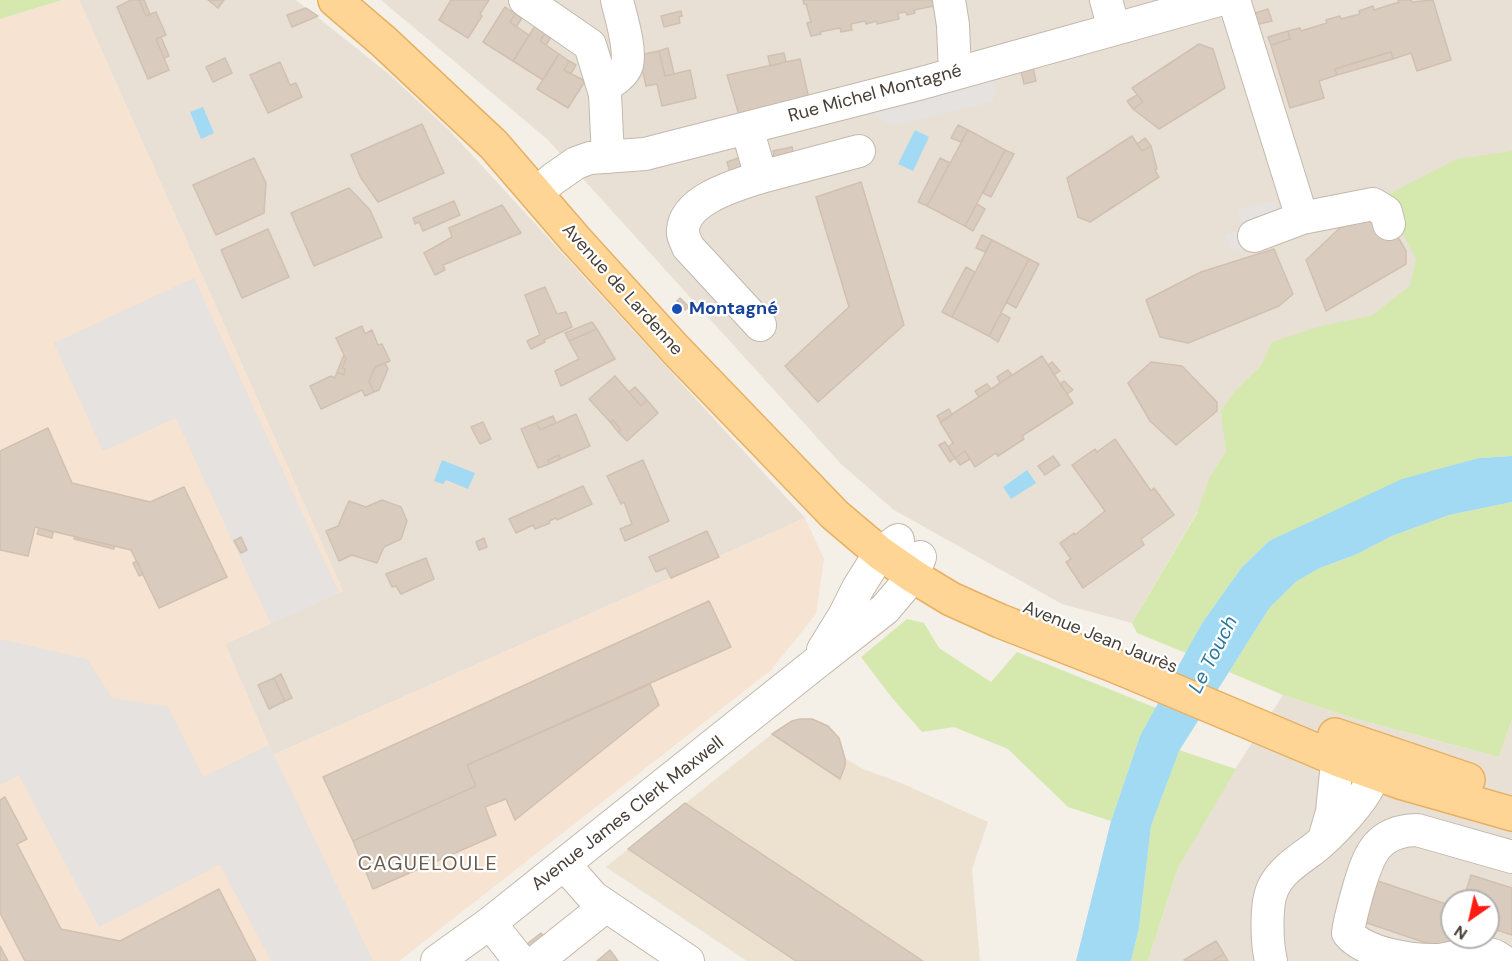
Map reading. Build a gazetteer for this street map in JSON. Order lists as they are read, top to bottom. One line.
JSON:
{"streets":{"main road":["Avenue de Lardenne","Avenue Jean Jaurès"],"street":["Rue Michel Montagné","Avenue James Clerk Maxwell"]},"crossings":[["Rue Michel Montagné","Avenue de Lardenne"],["Avenue de Lardenne","Avenue Jean Jaurès"],["Avenue de Lardenne","Avenue James Clerk Maxwell"],["Avenue Jean Jaurès","Avenue James Clerk Maxwell"]],"districts":["CAGUELOULE"],"water":["Le Touch"],"places":["Montagné"],"north":"bottom left"}
